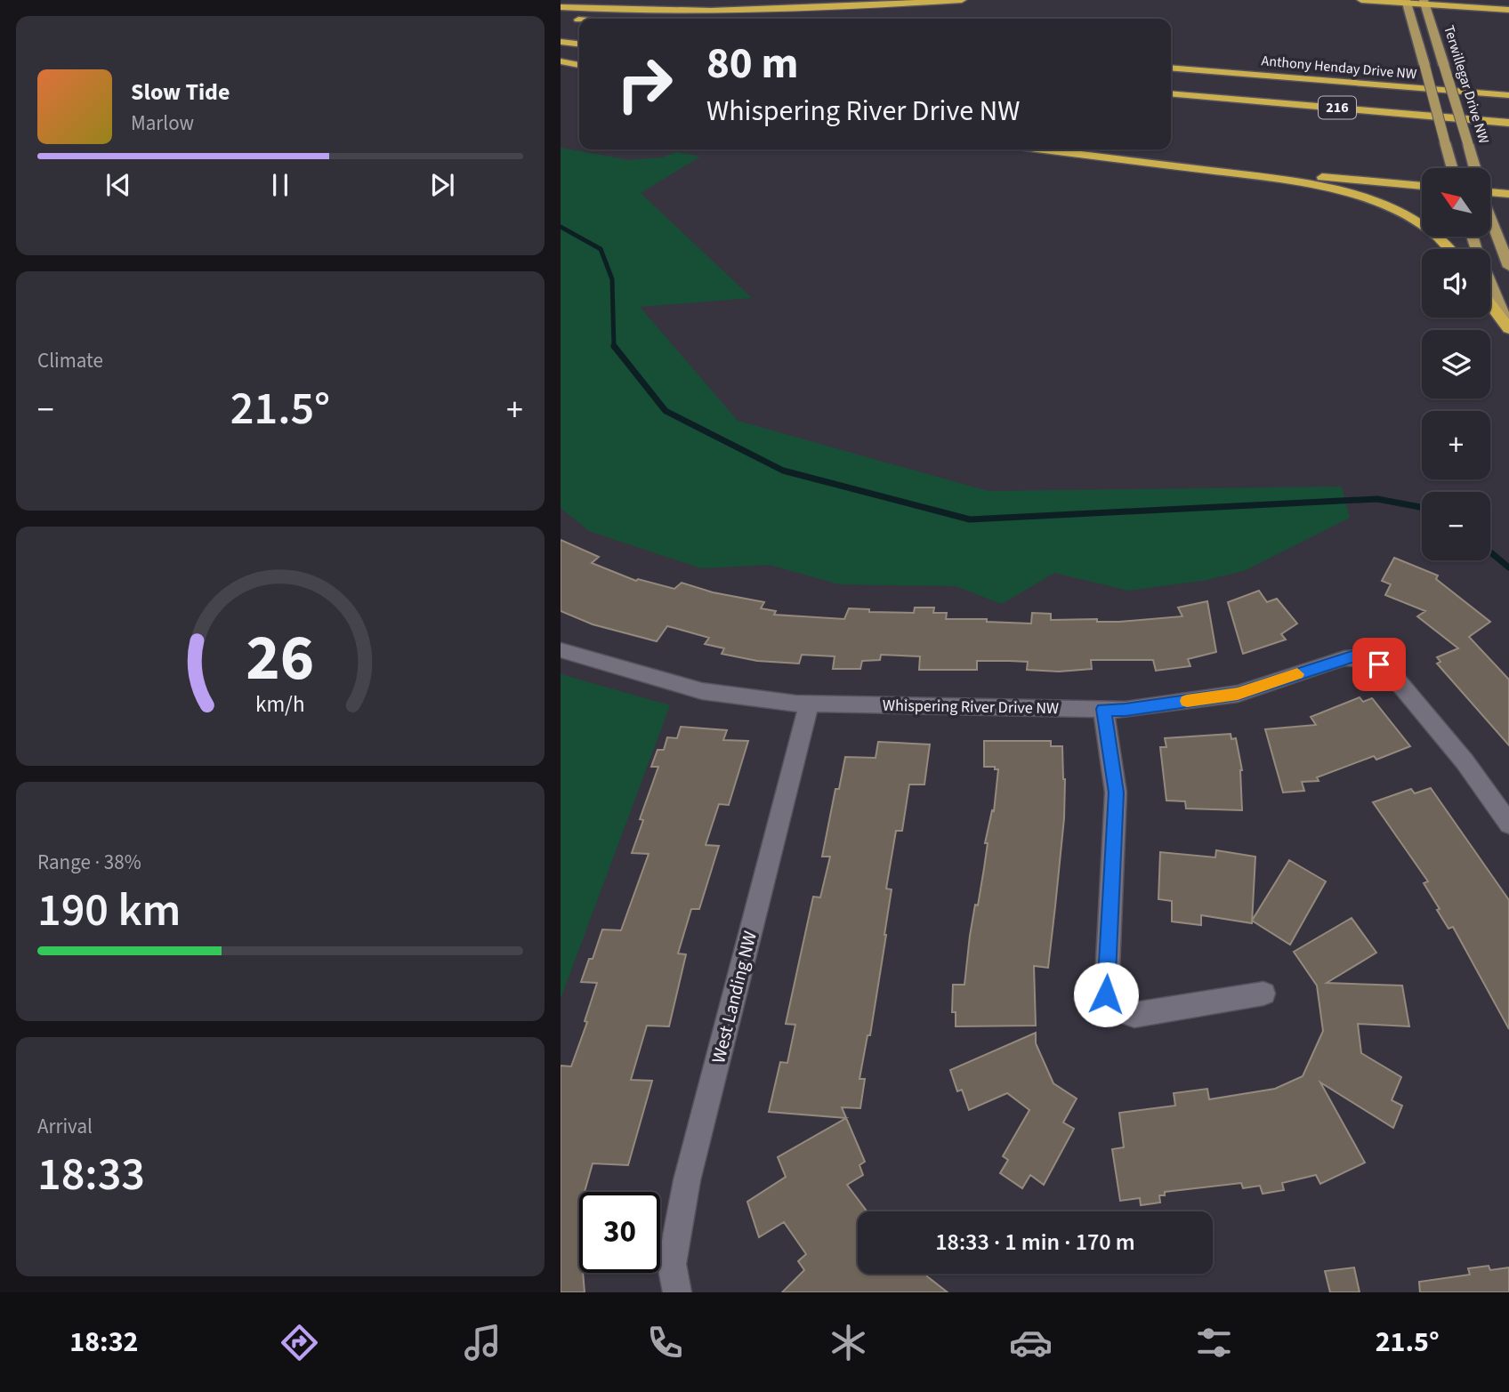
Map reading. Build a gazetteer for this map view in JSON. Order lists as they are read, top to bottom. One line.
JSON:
{"streets":{"highway":["Anthony Henday Drive NW","216"],"main road":["Terwillegar Drive NW"],"street":["Whispering River Drive NW","West Landing NW"]},"crossings":[["Whispering River Drive NW","West Landing NW"]],"north":"top left","page":{"turn":["80 m","Whispering River Drive NW"],"song":["Slow Tide","Marlow"],"map_buttons":["+","−"],"tile":["Climate",["Range · 38%","190 km"],["Arrival","18:33"]],"heat":["−","21.5°","+"],"limit":"30","trip":"18:33 · 1 min · 170 m","tabs":["18:32","21.5°"],"gauge":["26","km/h"]}}
